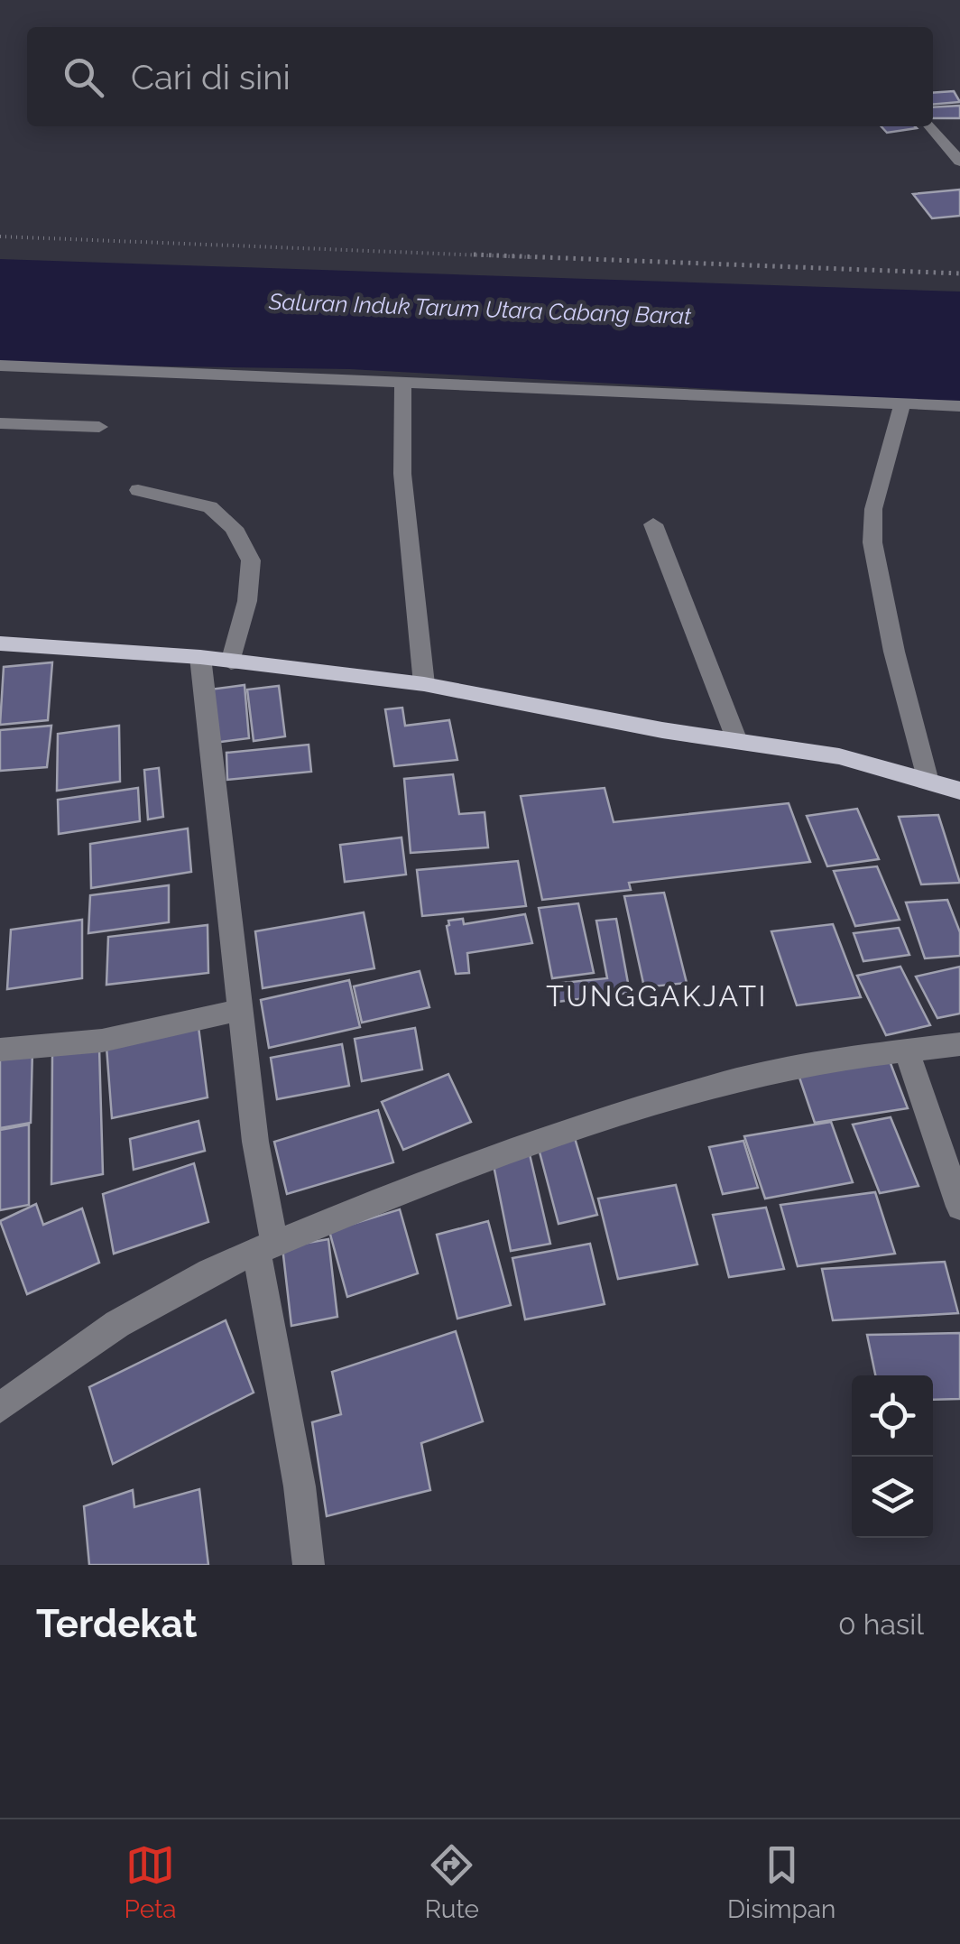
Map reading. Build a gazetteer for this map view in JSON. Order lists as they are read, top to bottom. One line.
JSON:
{"districts":["TUNGGAKJATI"],"water":["Saluran Induk Tarum Utara Cabang Barat"],"page":{"search":"Cari di sini","heading":["Terdekat","0 hasil"],"nav":["Peta","Rute","Disimpan"]}}
